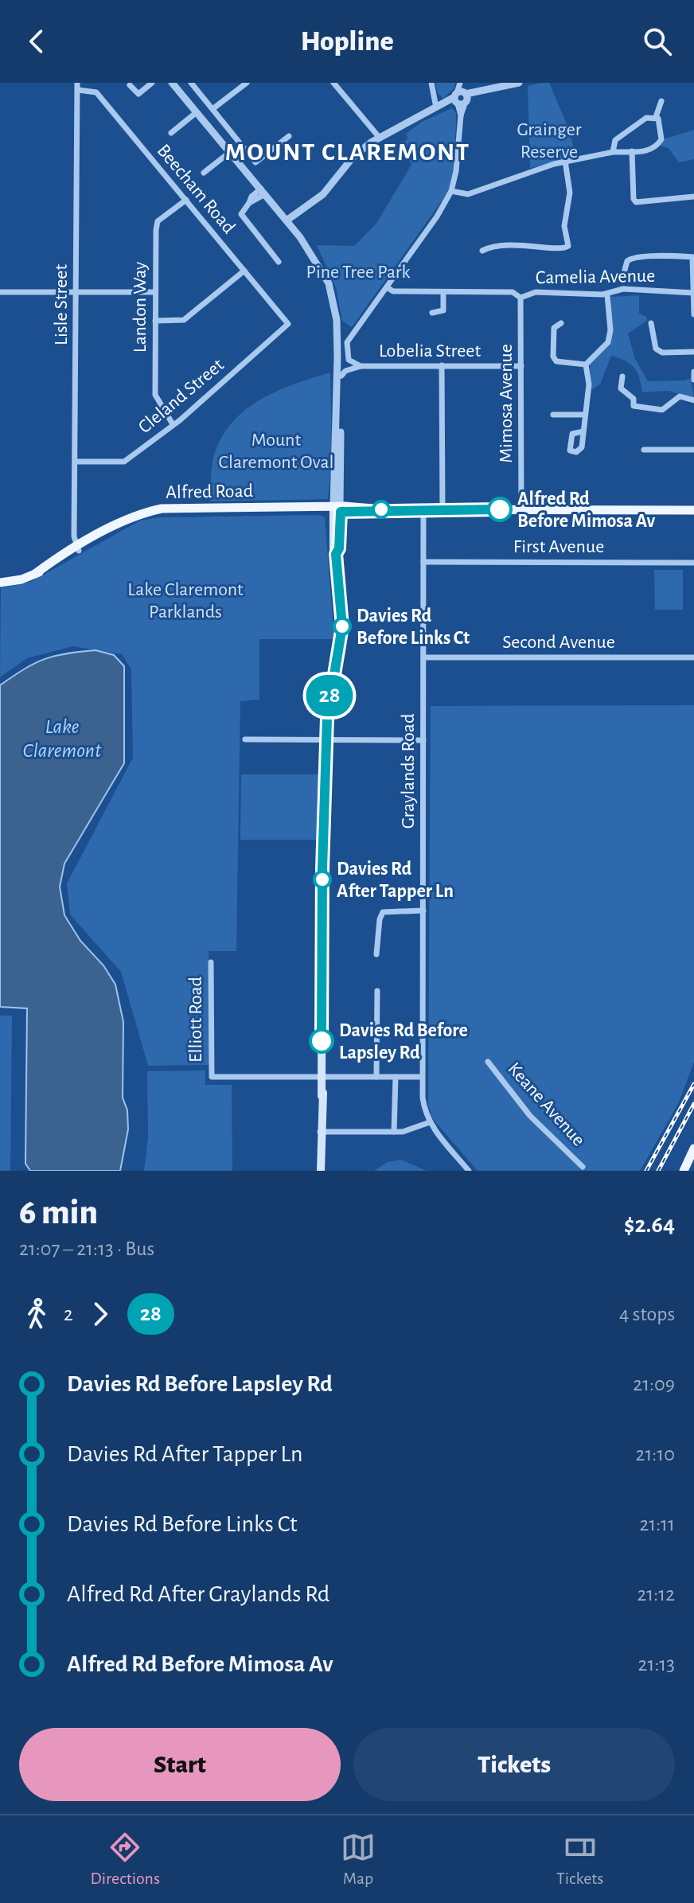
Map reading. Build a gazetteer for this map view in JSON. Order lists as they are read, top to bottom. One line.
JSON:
{"streets":{"main road":["Alfred Road"],"street":["Beecham Road","Camelia Avenue","Lisle Street","Landon Way","Lobelia Street","Cleland Street","Mimosa Avenue","First Avenue","Second Avenue","Graylands Road","Elliott Road","Keane Avenue"]},"crossings":[["Beecham Road","Lisle Street"],["Beecham Road","Landon Way"],["Beecham Road","Cleland Street"],["Camelia Avenue","Mimosa Avenue"],["Lisle Street","Cleland Street"],["Lisle Street","Alfred Road"],["Landon Way","Cleland Street"],["Lobelia Street","Mimosa Avenue"],["Mimosa Avenue","Alfred Road"],["Alfred Road","Graylands Road"],["First Avenue","Graylands Road"],["Second Avenue","Graylands Road"]],"districts":["MOUNT CLAREMONT"],"water":["Lake Claremont"],"parks":["Grainger Reserve","Pine Tree Park","Mount Claremont Oval","Lake Claremont Parklands"],"places":["Alfred Rd Before Mimosa Av","Davies Rd Before Links Ct","Davies Rd After Tapper Ln","Davies Rd Before Lapsley Rd"],"lines":["bus line 28"],"page":{"header":"Hopline","on_map":"28","heading":["6 min","21:07 – 21:13 · Bus","$2.64"],"legs":["2","28","4 stops"],"list":[{"name":"Davies Rd Before Lapsley Rd","value":"21:09"},{"name":"Davies Rd After Tapper Ln","value":"21:10"},{"name":"Davies Rd Before Links Ct","value":"21:11"},{"name":"Alfred Rd After Graylands Rd","value":"21:12"},{"name":"Alfred Rd Before Mimosa Av","value":"21:13"}],"buttons":["Start","Tickets"],"tabs":["Directions","Map","Tickets"]}}
